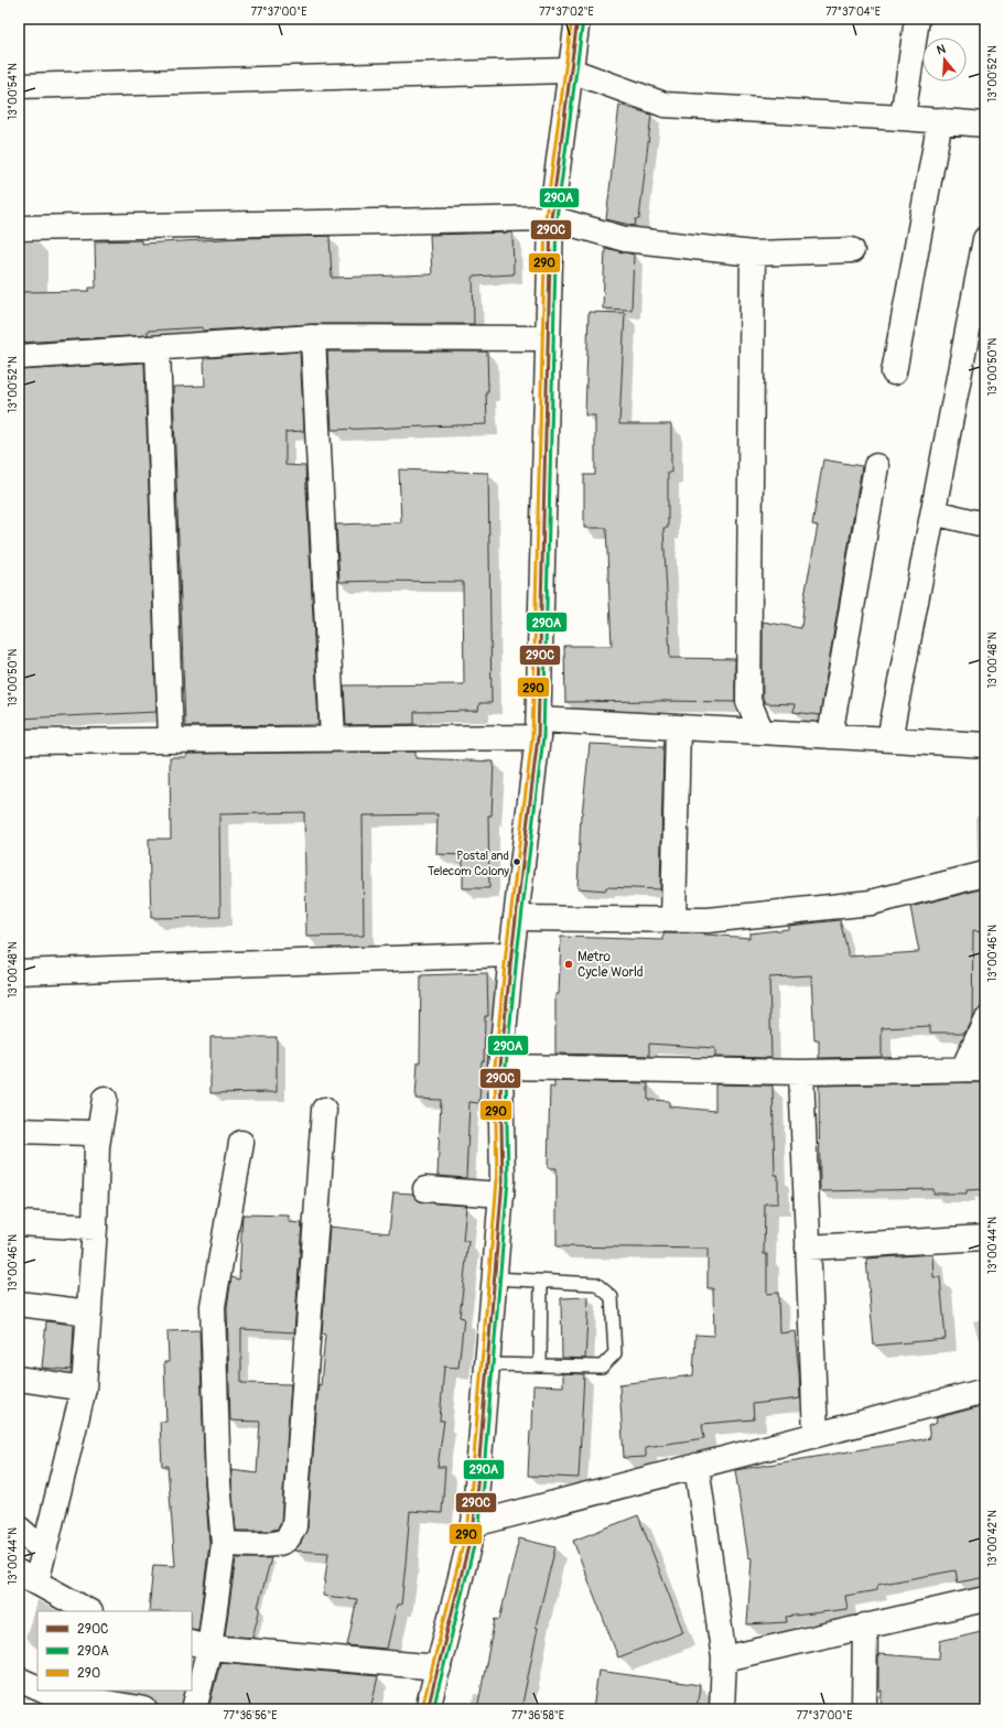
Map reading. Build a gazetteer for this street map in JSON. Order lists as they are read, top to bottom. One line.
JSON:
{"places":["Postal and Telecom Colony","Metro Cycle World"],"lines":["transit line 290C","transit line 290","transit line 290A"],"legend":["290C","290A","290"],"north":"top","coordinates":["77°37'00\"E","77°37'02\"E","77°37'04\"E","13°00'52\"N","13°00'54\"N","13°00'50\"N","13°00'48\"N","13°00'46\"N","13°00'44\"N","13°00'42\"N","77°36'56\"E","77°36'58\"E"]}
